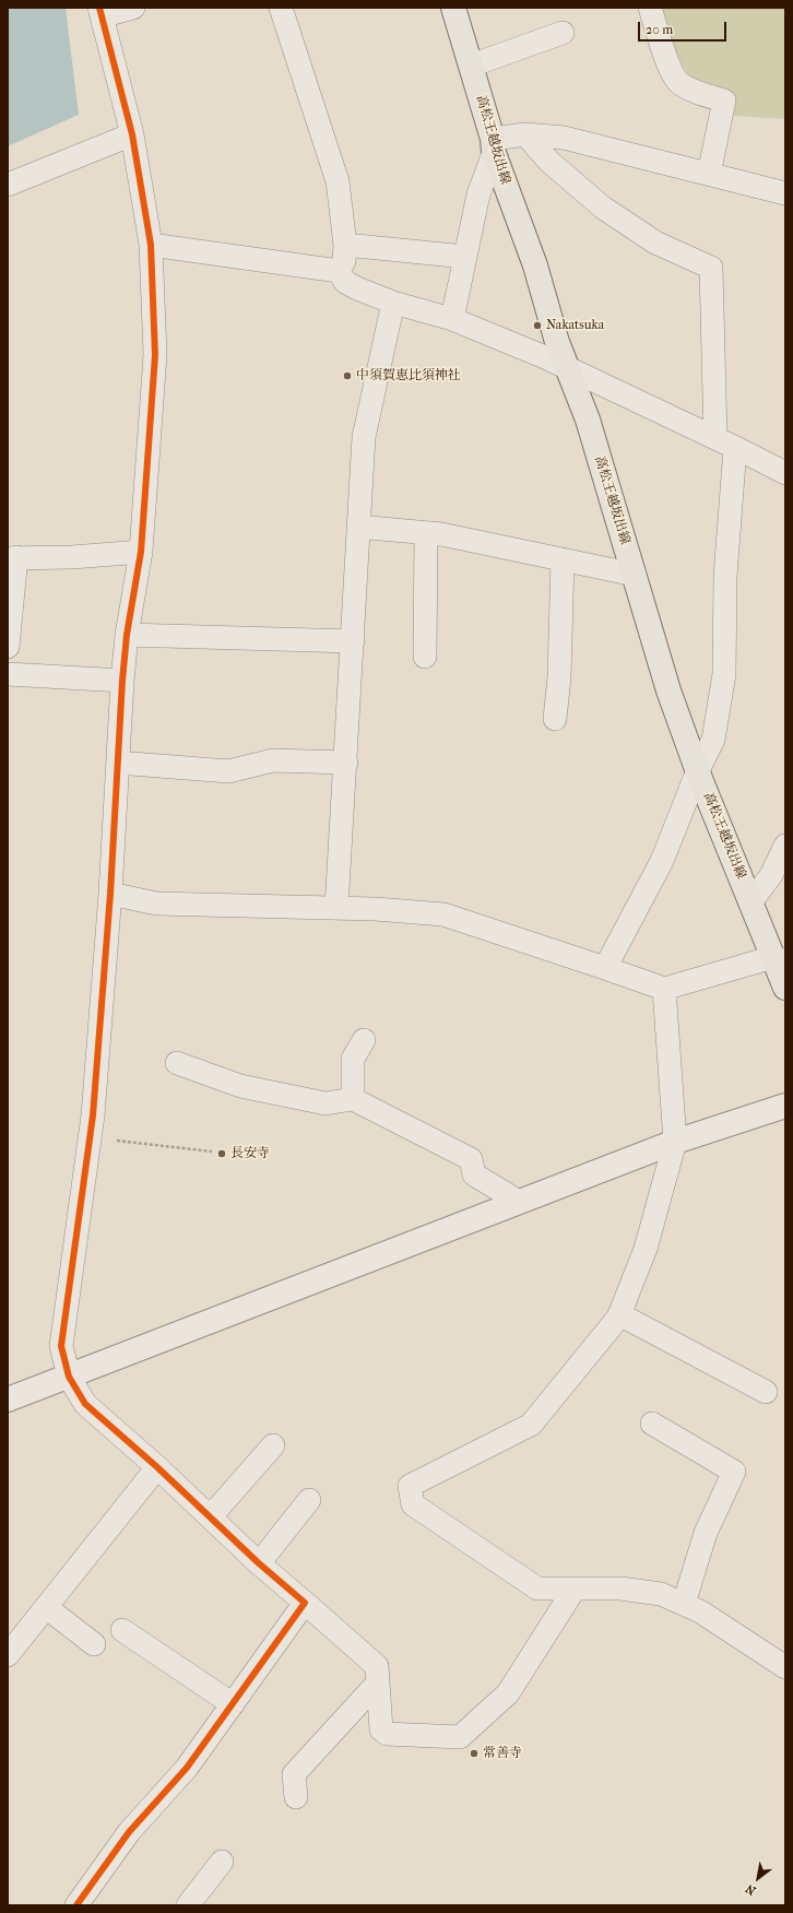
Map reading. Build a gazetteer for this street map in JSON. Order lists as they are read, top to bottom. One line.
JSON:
{"streets":{"main road":["高松王越坂出線"]},"places":["Nakatsuka","中須賀恵比須神社","長安寺","常善寺"],"scale_bar":"20 m","north":"bottom left"}
